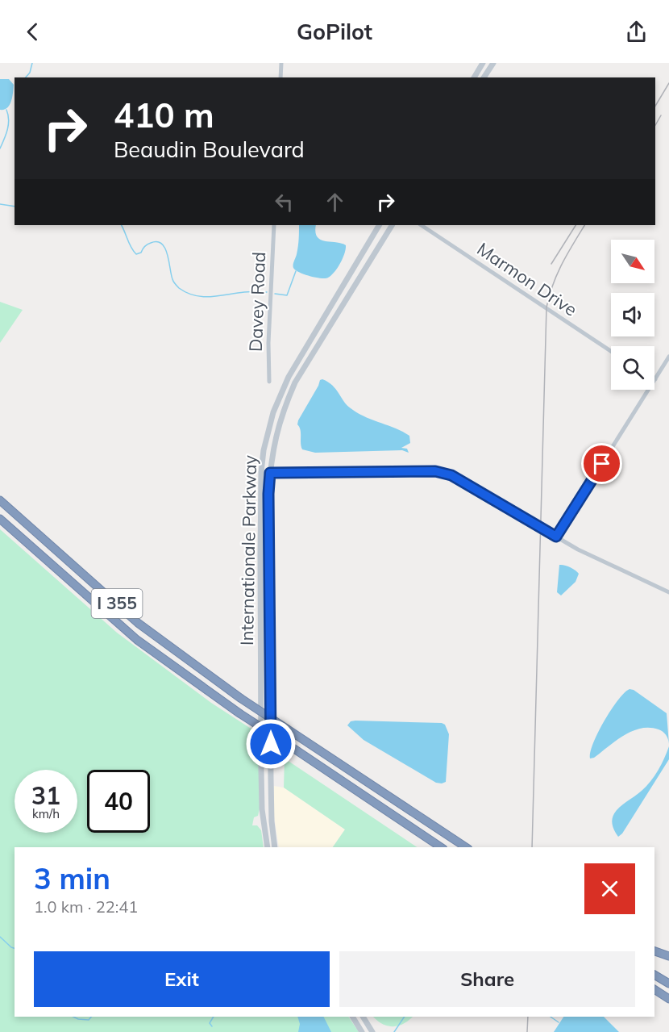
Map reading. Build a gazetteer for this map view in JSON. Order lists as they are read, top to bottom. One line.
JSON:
{"streets":{"highway":["I 355"],"street":["Marmon Drive","Davey Road","Internationale Parkway"]},"north":"bottom right","page":{"header":"GoPilot","turn":["410 m","Beaudin Boulevard"],"speed":"31 km/h","limit":"40","heading":["3 min","1.0 km · 22:41"],"buttons":["Exit","Share"]}}
